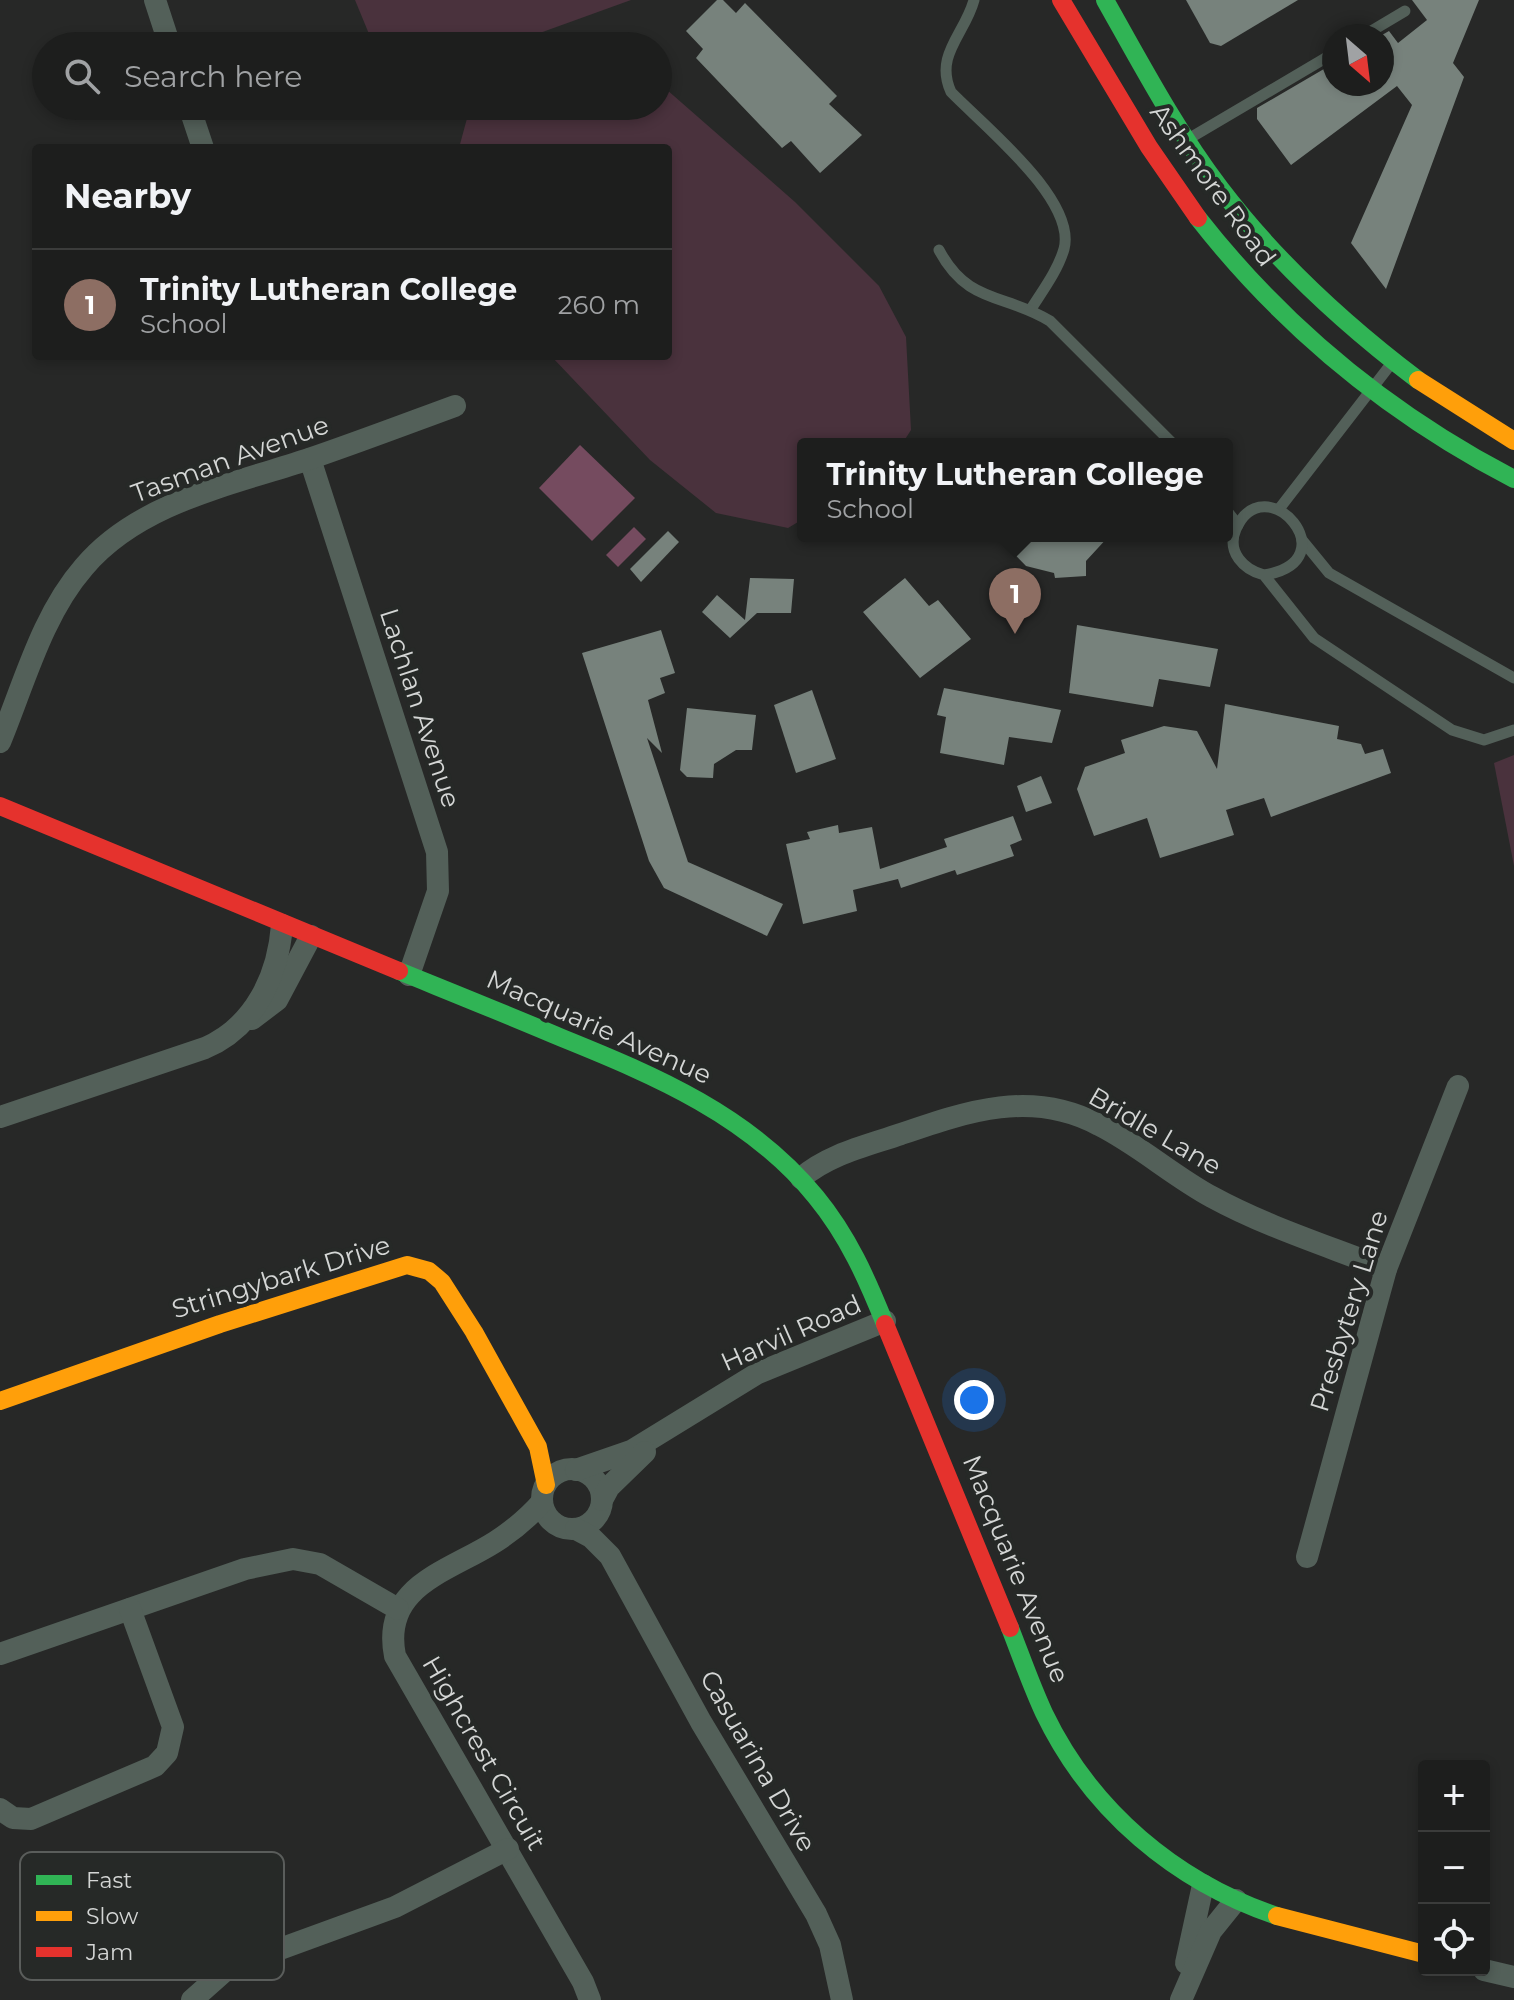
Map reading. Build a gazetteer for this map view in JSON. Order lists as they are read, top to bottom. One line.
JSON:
{"streets":{"street":["Ashmore Road","Tasman Avenue","Lachlan Avenue","Macquarie Avenue","Bridle Lane","Stringybark Drive","Presbytery Lane","Harvil Road","Highcrest Circuit","Casuarina Drive"]},"crossings":[["Tasman Avenue","Lachlan Avenue"],["Lachlan Avenue","Macquarie Avenue"],["Macquarie Avenue","Bridle Lane"],["Macquarie Avenue","Harvil Road"],["Bridle Lane","Presbytery Lane"],["Stringybark Drive","Harvil Road"],["Stringybark Drive","Casuarina Drive"],["Harvil Road","Casuarina Drive"]],"legend":["Fast","Slow","Jam"],"north":"bottom right","page":{"search":"Search here","heading":"Nearby","list":[{"mark":"1","name":"Trinity Lutheran College","note":"School","value":"260 m"}],"popup":["Trinity Lutheran College","School"],"pins":"1","map_buttons":["+","−"]}}
